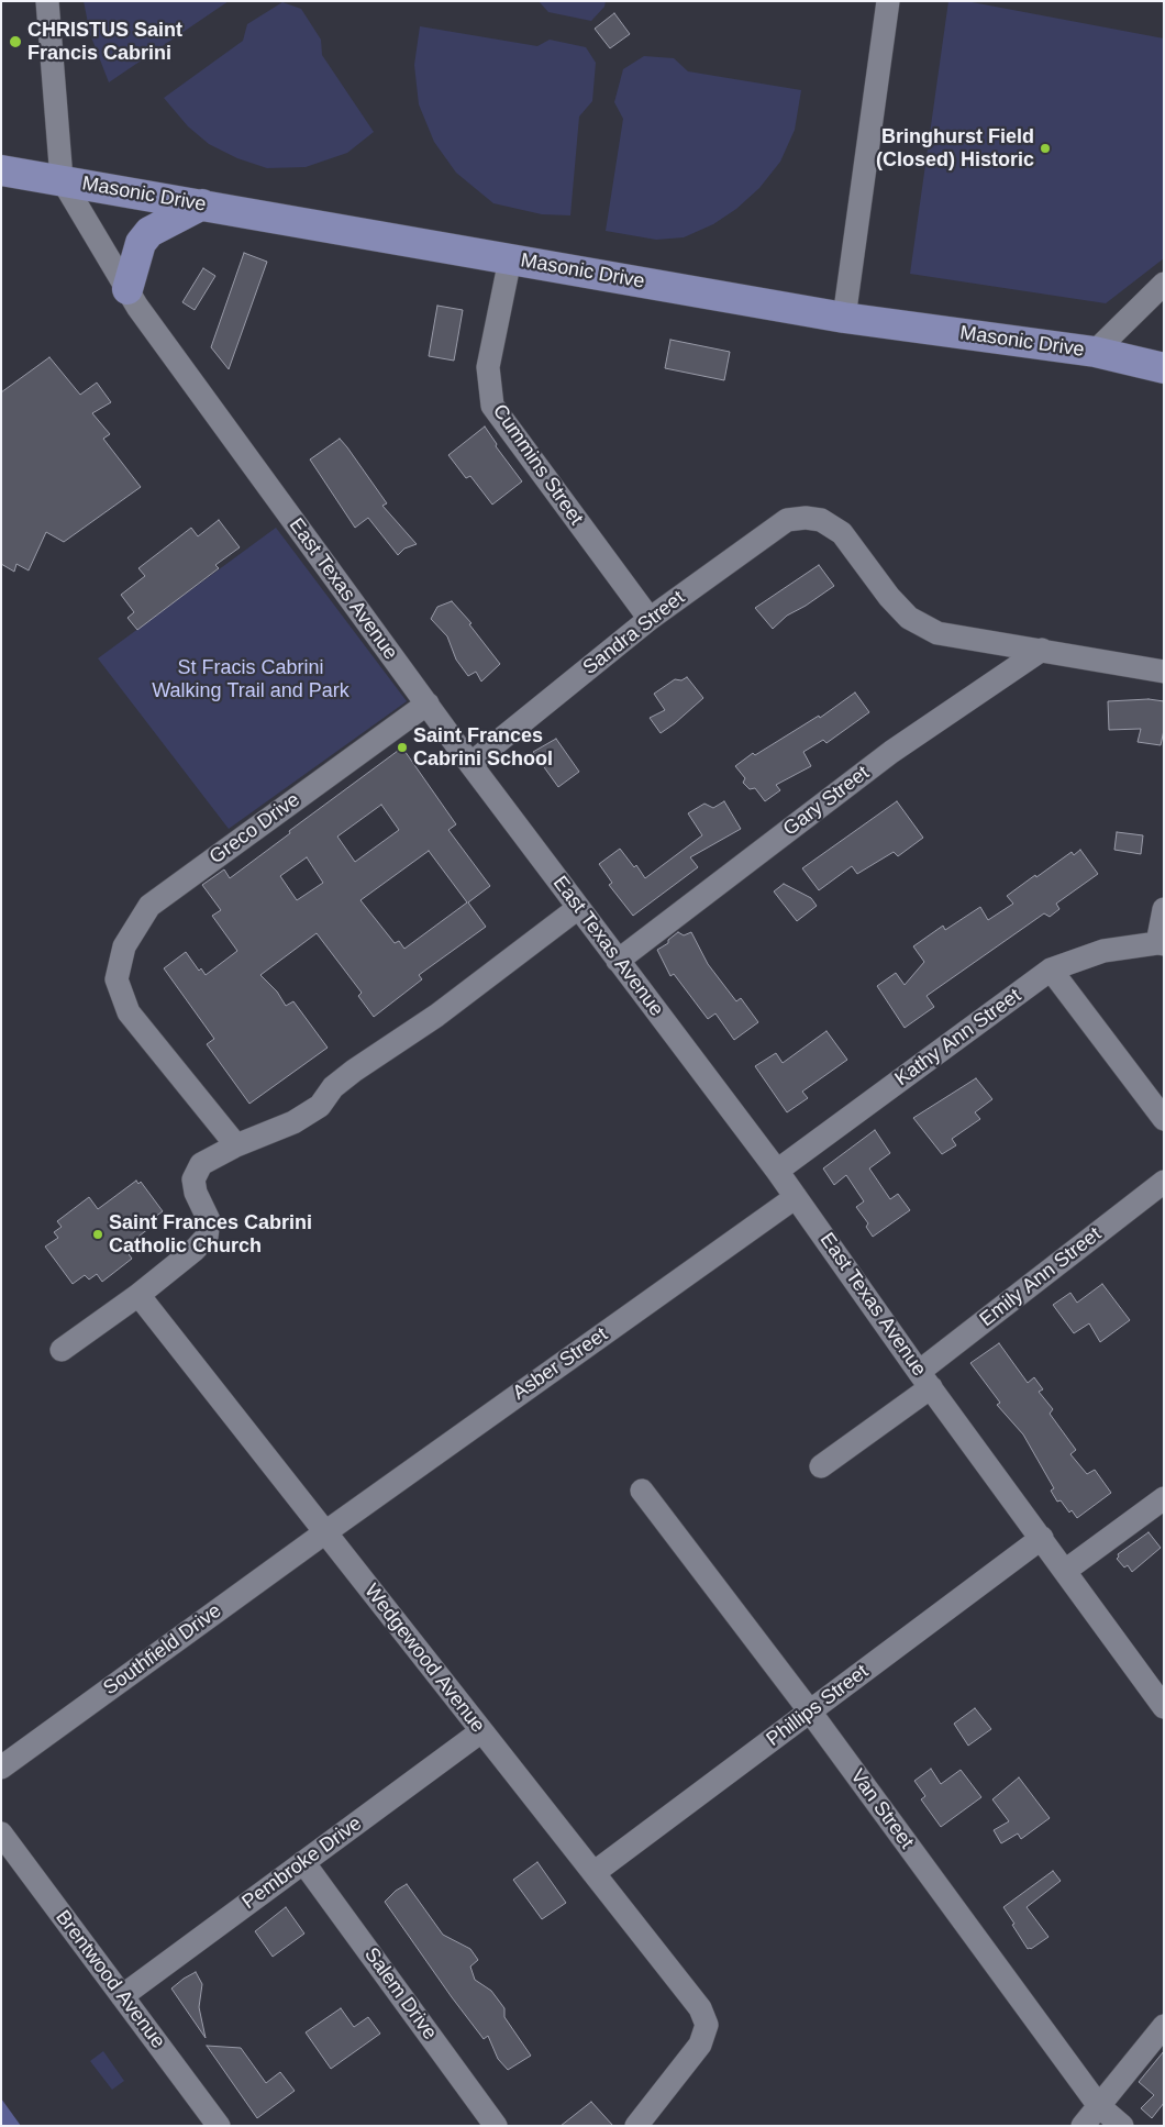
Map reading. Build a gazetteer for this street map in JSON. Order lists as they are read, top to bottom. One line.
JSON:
{"streets":{"main road":["Masonic Drive"],"street":["Cummins Street","East Texas Avenue","Sandra Street","Gary Street","Greco Drive","Kathy Ann Street","Emily Ann Street","Asber Street","Southfield Drive","Wedgewood Avenue","Phillips Street","Van Street","Pembroke Drive","Brentwood Avenue","Salem Drive"]},"crossings":[["Masonic Drive","Cummins Street"],["Masonic Drive","East Texas Avenue"],["Cummins Street","Sandra Street"],["East Texas Avenue","Sandra Street"],["East Texas Avenue","Gary Street"],["East Texas Avenue","Greco Drive"],["East Texas Avenue","Kathy Ann Street"],["East Texas Avenue","Emily Ann Street"],["East Texas Avenue","Asber Street"],["East Texas Avenue","Phillips Street"],["Sandra Street","Gary Street"],["Asber Street","Southfield Drive"],["Asber Street","Wedgewood Avenue"],["Southfield Drive","Wedgewood Avenue"],["Wedgewood Avenue","Phillips Street"],["Wedgewood Avenue","Pembroke Drive"],["Phillips Street","Van Street"],["Pembroke Drive","Brentwood Avenue"],["Pembroke Drive","Salem Drive"]],"parks":["St Fracis Cabrini Walking Trail and Park"],"places":["CHRISTUS Saint Francis Cabrini","Bringhurst Field (Closed) Historic","Saint Frances Cabrini School","Saint Frances Cabrini Catholic Church"]}
